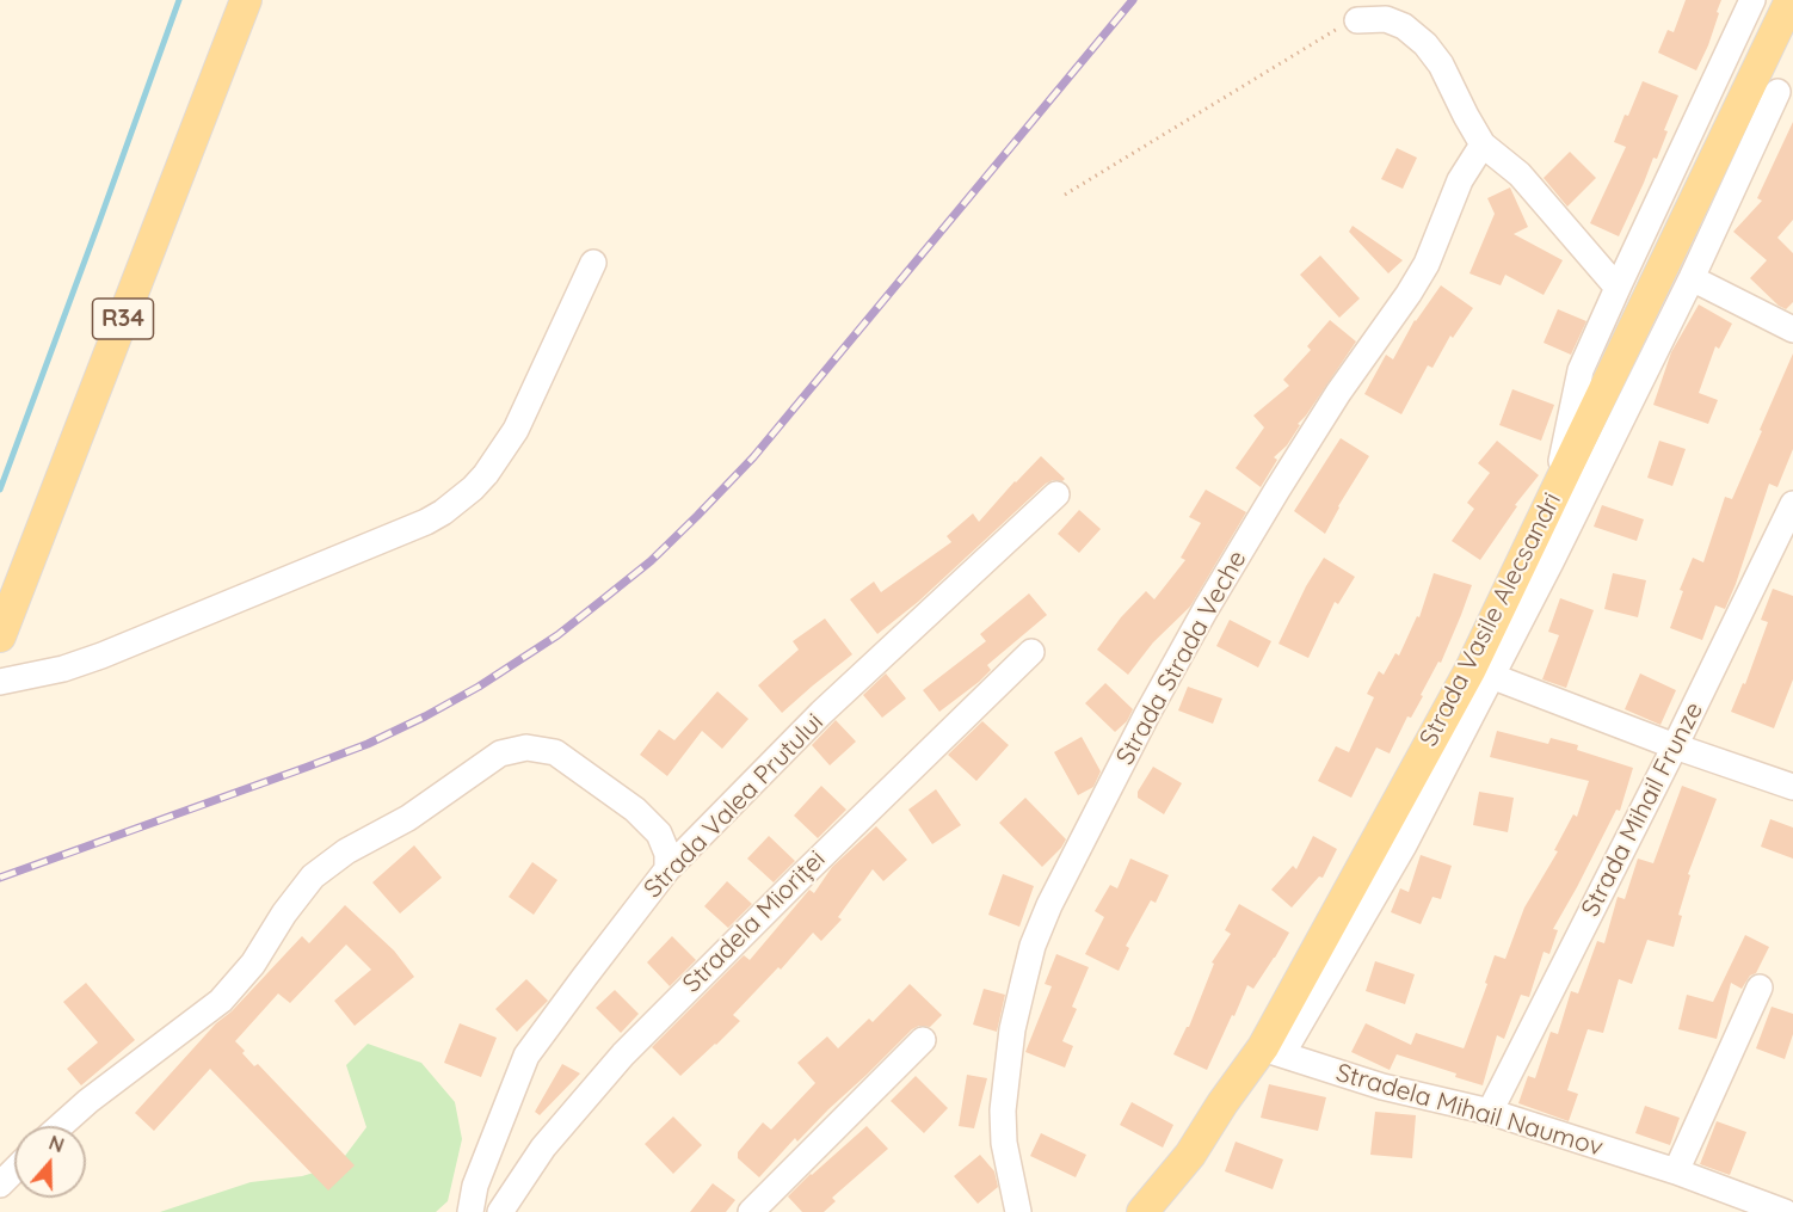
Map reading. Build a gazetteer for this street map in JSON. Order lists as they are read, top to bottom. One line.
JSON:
{"streets":{"main road":["R34","Strada Vasile Alecsandri"],"street":["Strada Strada Veche","Strada Valea Prutului","Strada Mihail Frunze","Stradela Mioriței","Stradela Mihail Naumov"]},"crossings":[["Strada Vasile Alecsandri","Stradela Mihail Naumov"],["Strada Mihail Frunze","Stradela Mihail Naumov"]],"north":"top"}
